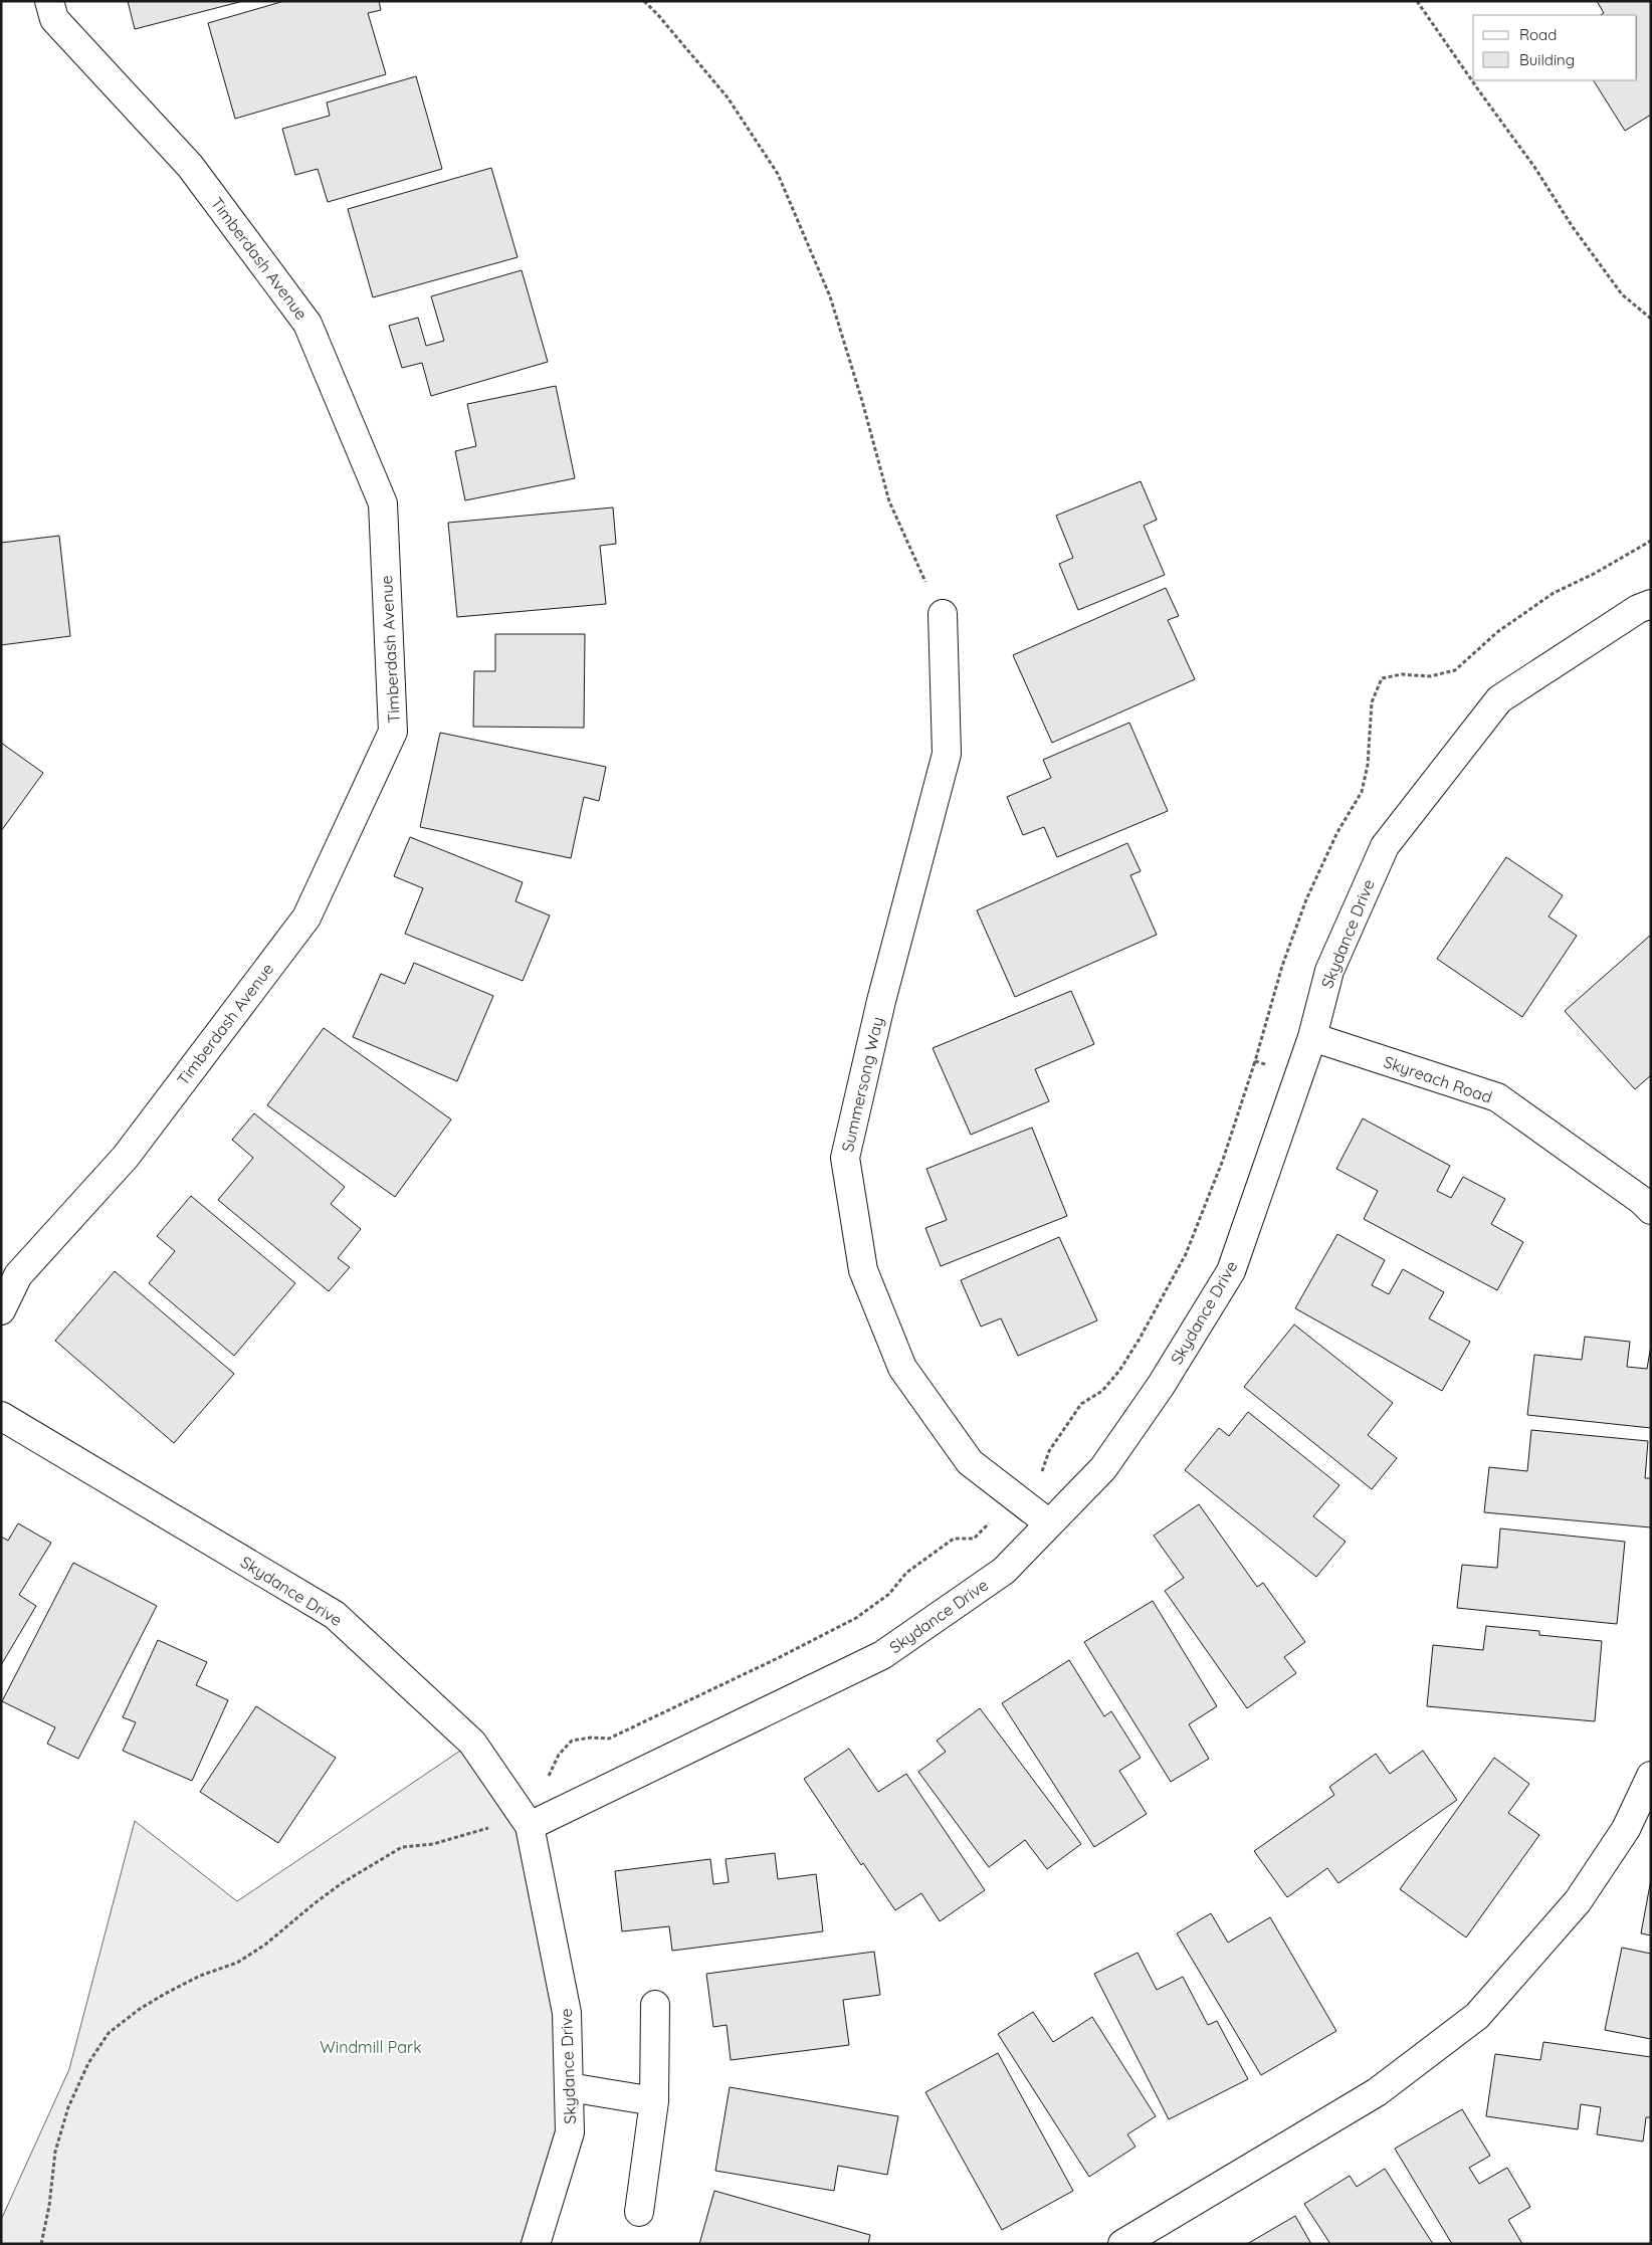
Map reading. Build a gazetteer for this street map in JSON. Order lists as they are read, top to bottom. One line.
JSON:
{"streets":{"street":["Timberdash Avenue","Skydance Drive","Skyreach Road","Summersong Way"]},"crossings":[["Skydance Drive","Skyreach Road"],["Skydance Drive","Summersong Way"]],"parks":["Windmill Park"],"legend":["Road","Building"]}
